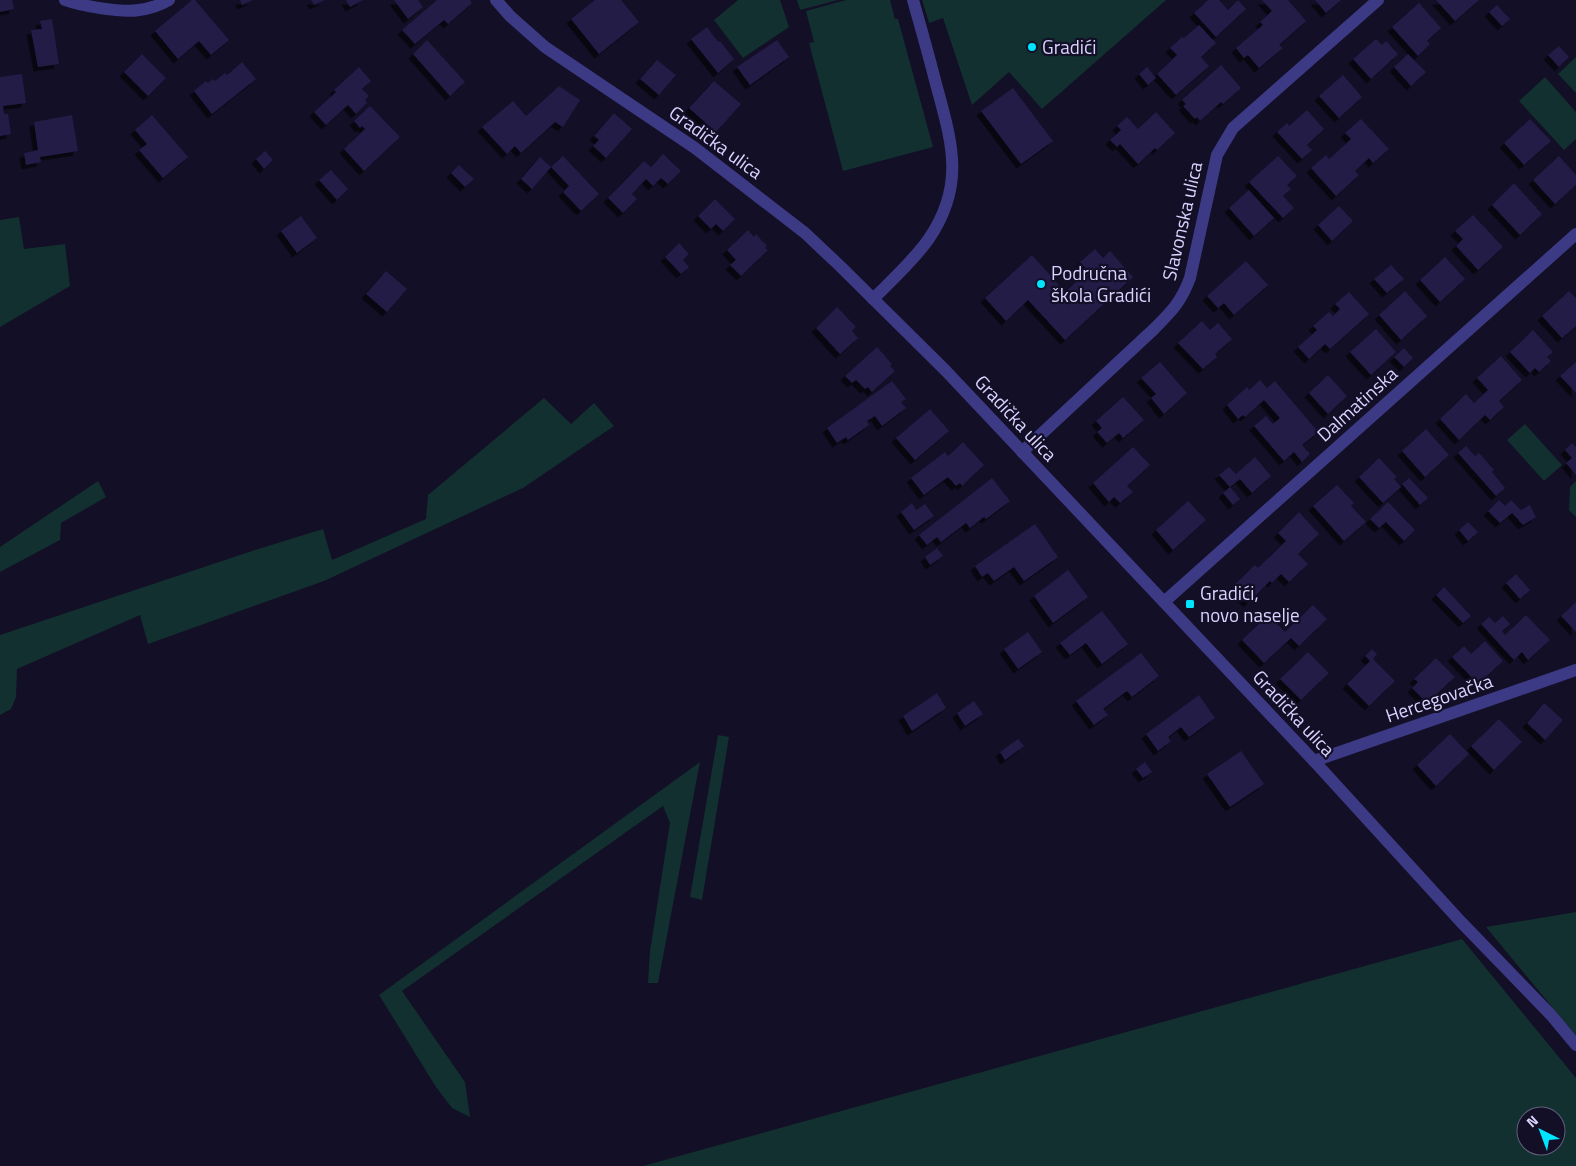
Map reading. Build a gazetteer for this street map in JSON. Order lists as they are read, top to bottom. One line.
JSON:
{"streets":{"street":["Gradička ulica","Slavonska ulica","Dalmatinska","Hercegovačka"]},"crossings":[["Gradička ulica","Slavonska ulica"],["Gradička ulica","Dalmatinska"],["Gradička ulica","Hercegovačka"]],"places":{"other":["Gradići","Područna škola Gradići"],"transit":["Gradići, novo naselje"]},"north":"top left"}
